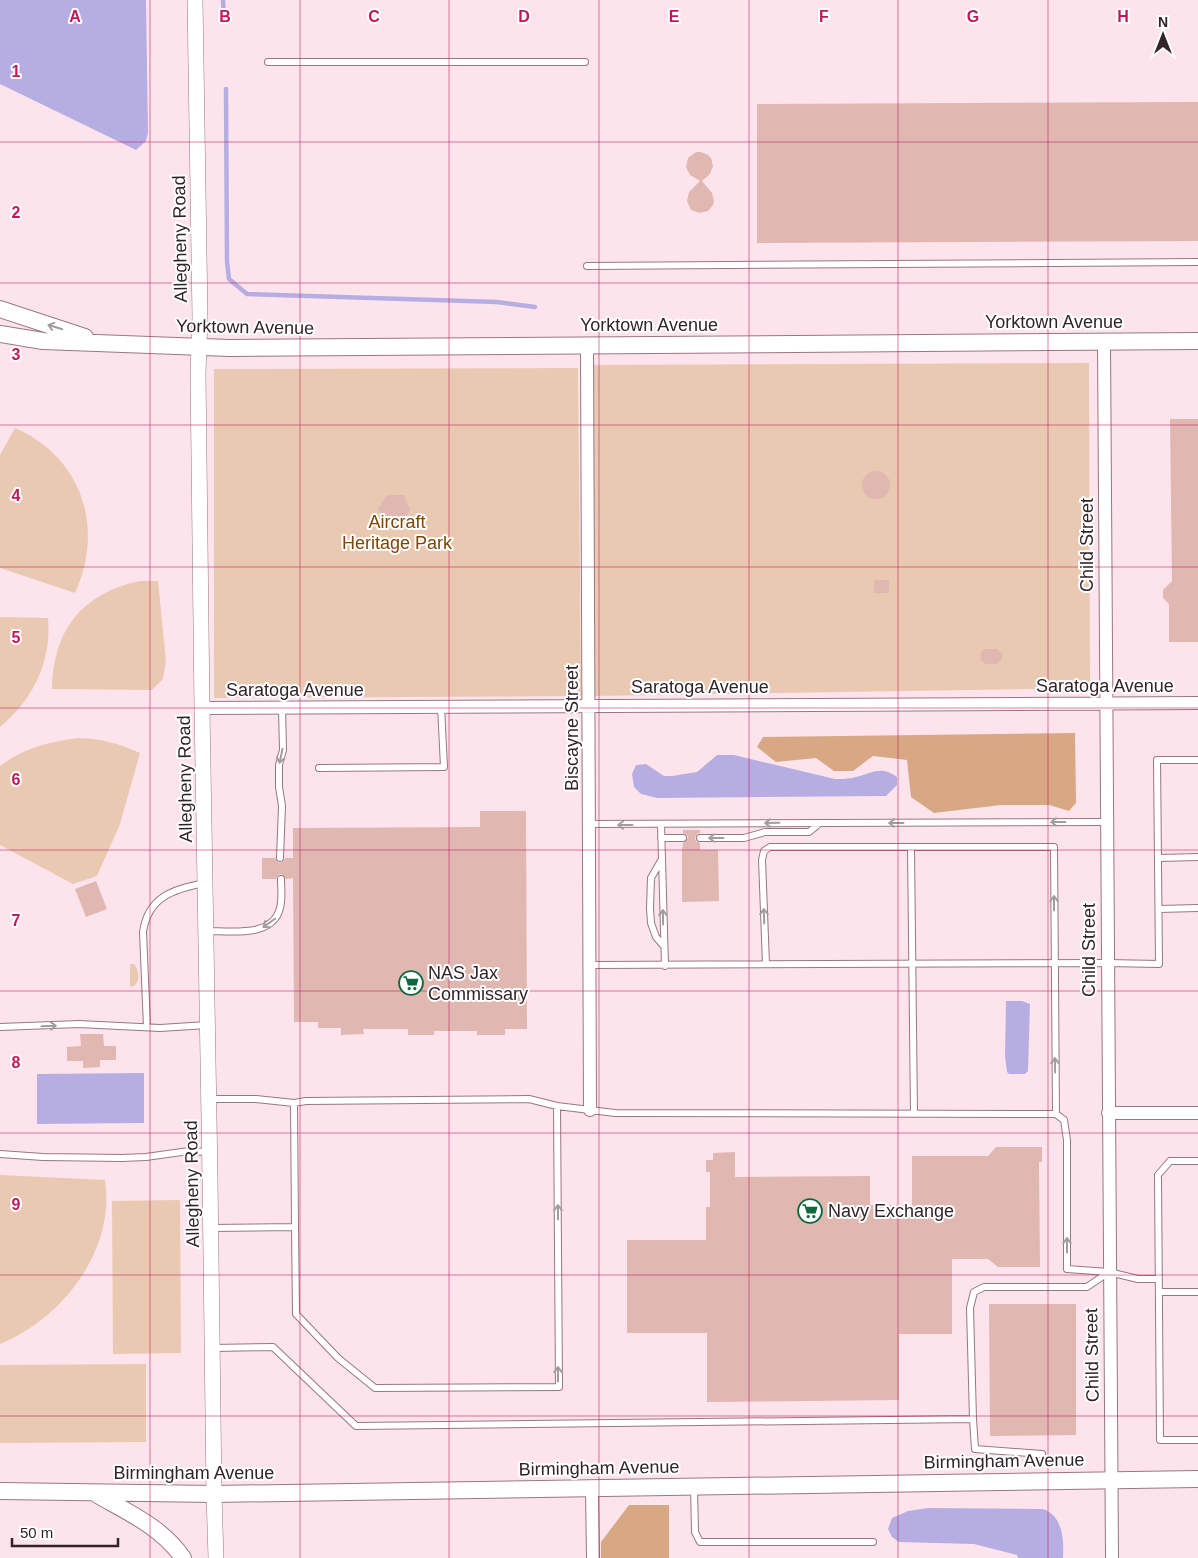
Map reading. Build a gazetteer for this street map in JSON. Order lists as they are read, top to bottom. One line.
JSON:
{"streets":{"main road":["Yorktown Avenue","Birmingham Avenue"],"street":["Allegheny Road","Child Street","Saratoga Avenue","Biscayne Street"]},"crossings":[["Allegheny Road","Yorktown Avenue"],["Allegheny Road","Saratoga Avenue"],["Allegheny Road","Birmingham Avenue"],["Yorktown Avenue","Child Street"],["Yorktown Avenue","Biscayne Street"],["Child Street","Saratoga Avenue"],["Child Street","Birmingham Avenue"],["Saratoga Avenue","Biscayne Street"]],"parks":["Aircraft Heritage Park"],"places":{"supermarket":["NAS Jax Commissary","Navy Exchange"]},"scale_bar":"50 m","north":"top","grid":{"columns":["A","B","C","D","E","F","G","H"],"rows":["1","2","3","4","5","6","7","8","9"]}}
